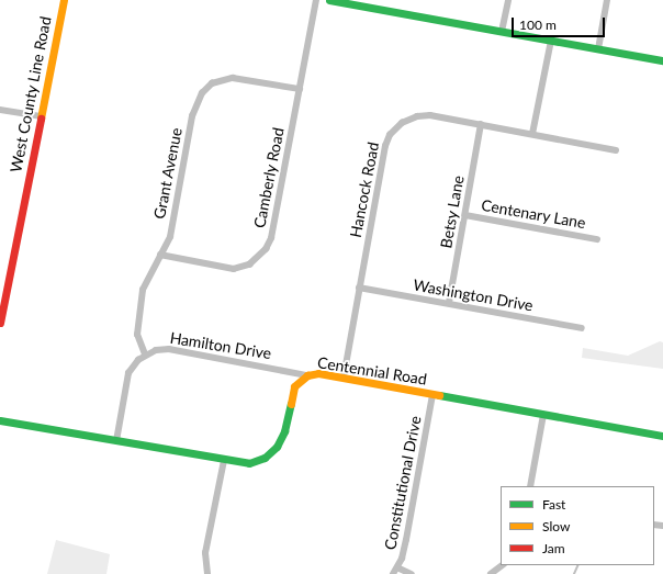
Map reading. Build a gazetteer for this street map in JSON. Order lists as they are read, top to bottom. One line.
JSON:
{"streets":{"street":["West County Line Road","Grant Avenue","Camberly Road","Hancock Road","Betsy Lane","Centenary Lane","Washington Drive","Hamilton Drive","Centennial Road","Constitutional Drive"]},"crossings":[["Grant Avenue","Camberly Road"],["Grant Avenue","Hamilton Drive"],["Hancock Road","Betsy Lane"],["Hancock Road","Washington Drive"],["Hancock Road","Centennial Road"],["Betsy Lane","Centenary Lane"],["Betsy Lane","Washington Drive"],["Hamilton Drive","Centennial Road"],["Centennial Road","Constitutional Drive"]],"legend":["Fast","Slow","Jam"],"scale_bar":"100 m"}
